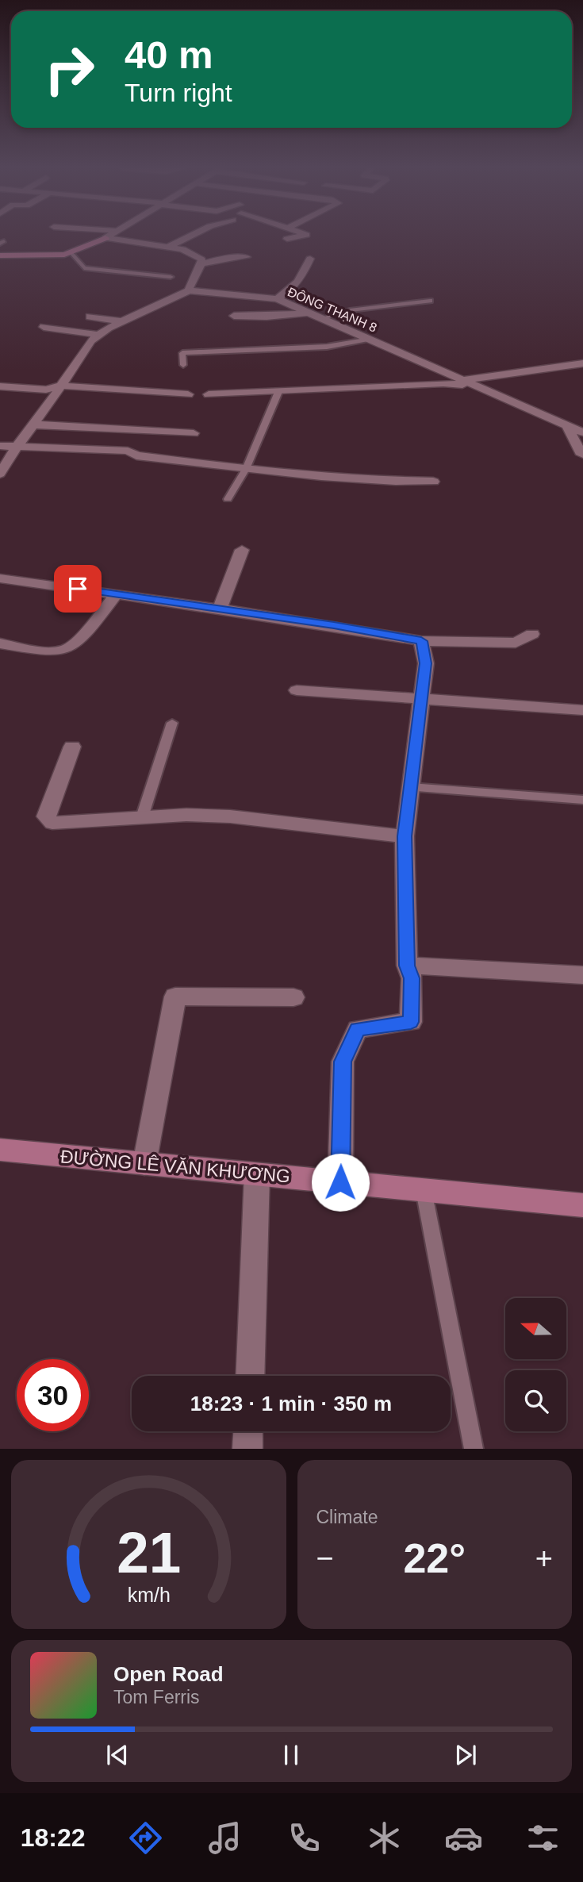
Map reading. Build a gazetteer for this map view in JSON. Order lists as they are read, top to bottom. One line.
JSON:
{"streets":{"main road":["ĐƯỜNG LÊ VĂN KHƯƠNG"],"street":["ĐÔNG THẠNH 8"]},"north":"left","page":{"turn":["40 m","Turn right"],"limit":"30","trip":"18:23 · 1 min · 350 m","tile":"Climate","heat":["−","22°","+"],"song":["Open Road","Tom Ferris"],"tabs":"18:22","gauge":["21","km/h"]}}
